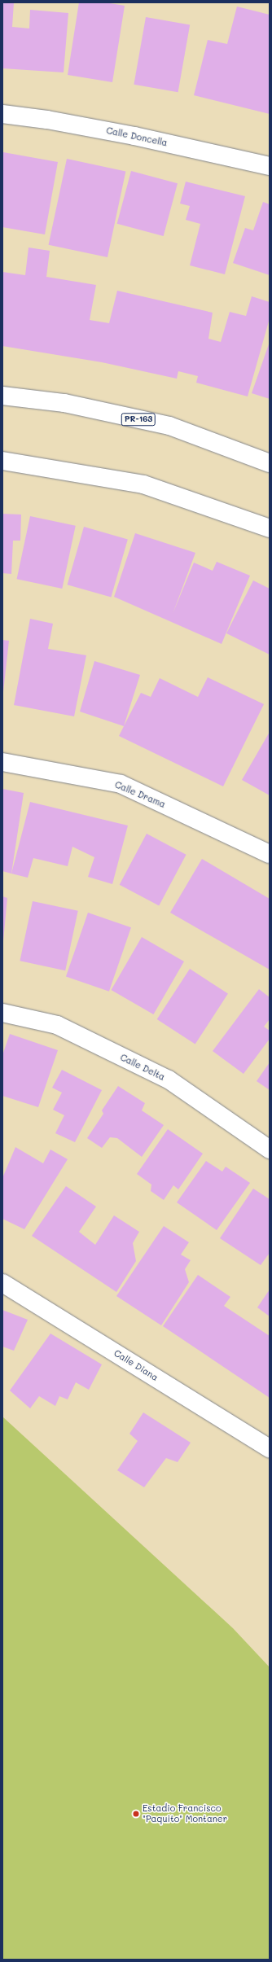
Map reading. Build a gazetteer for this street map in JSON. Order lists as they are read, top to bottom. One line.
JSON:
{"streets":{"street":["Calle Doncella","PR-163","Calle Drama","Calle Delta","Calle Diana"]},"places":["Estadio Francisco \"Paquito\" Montaner"]}
